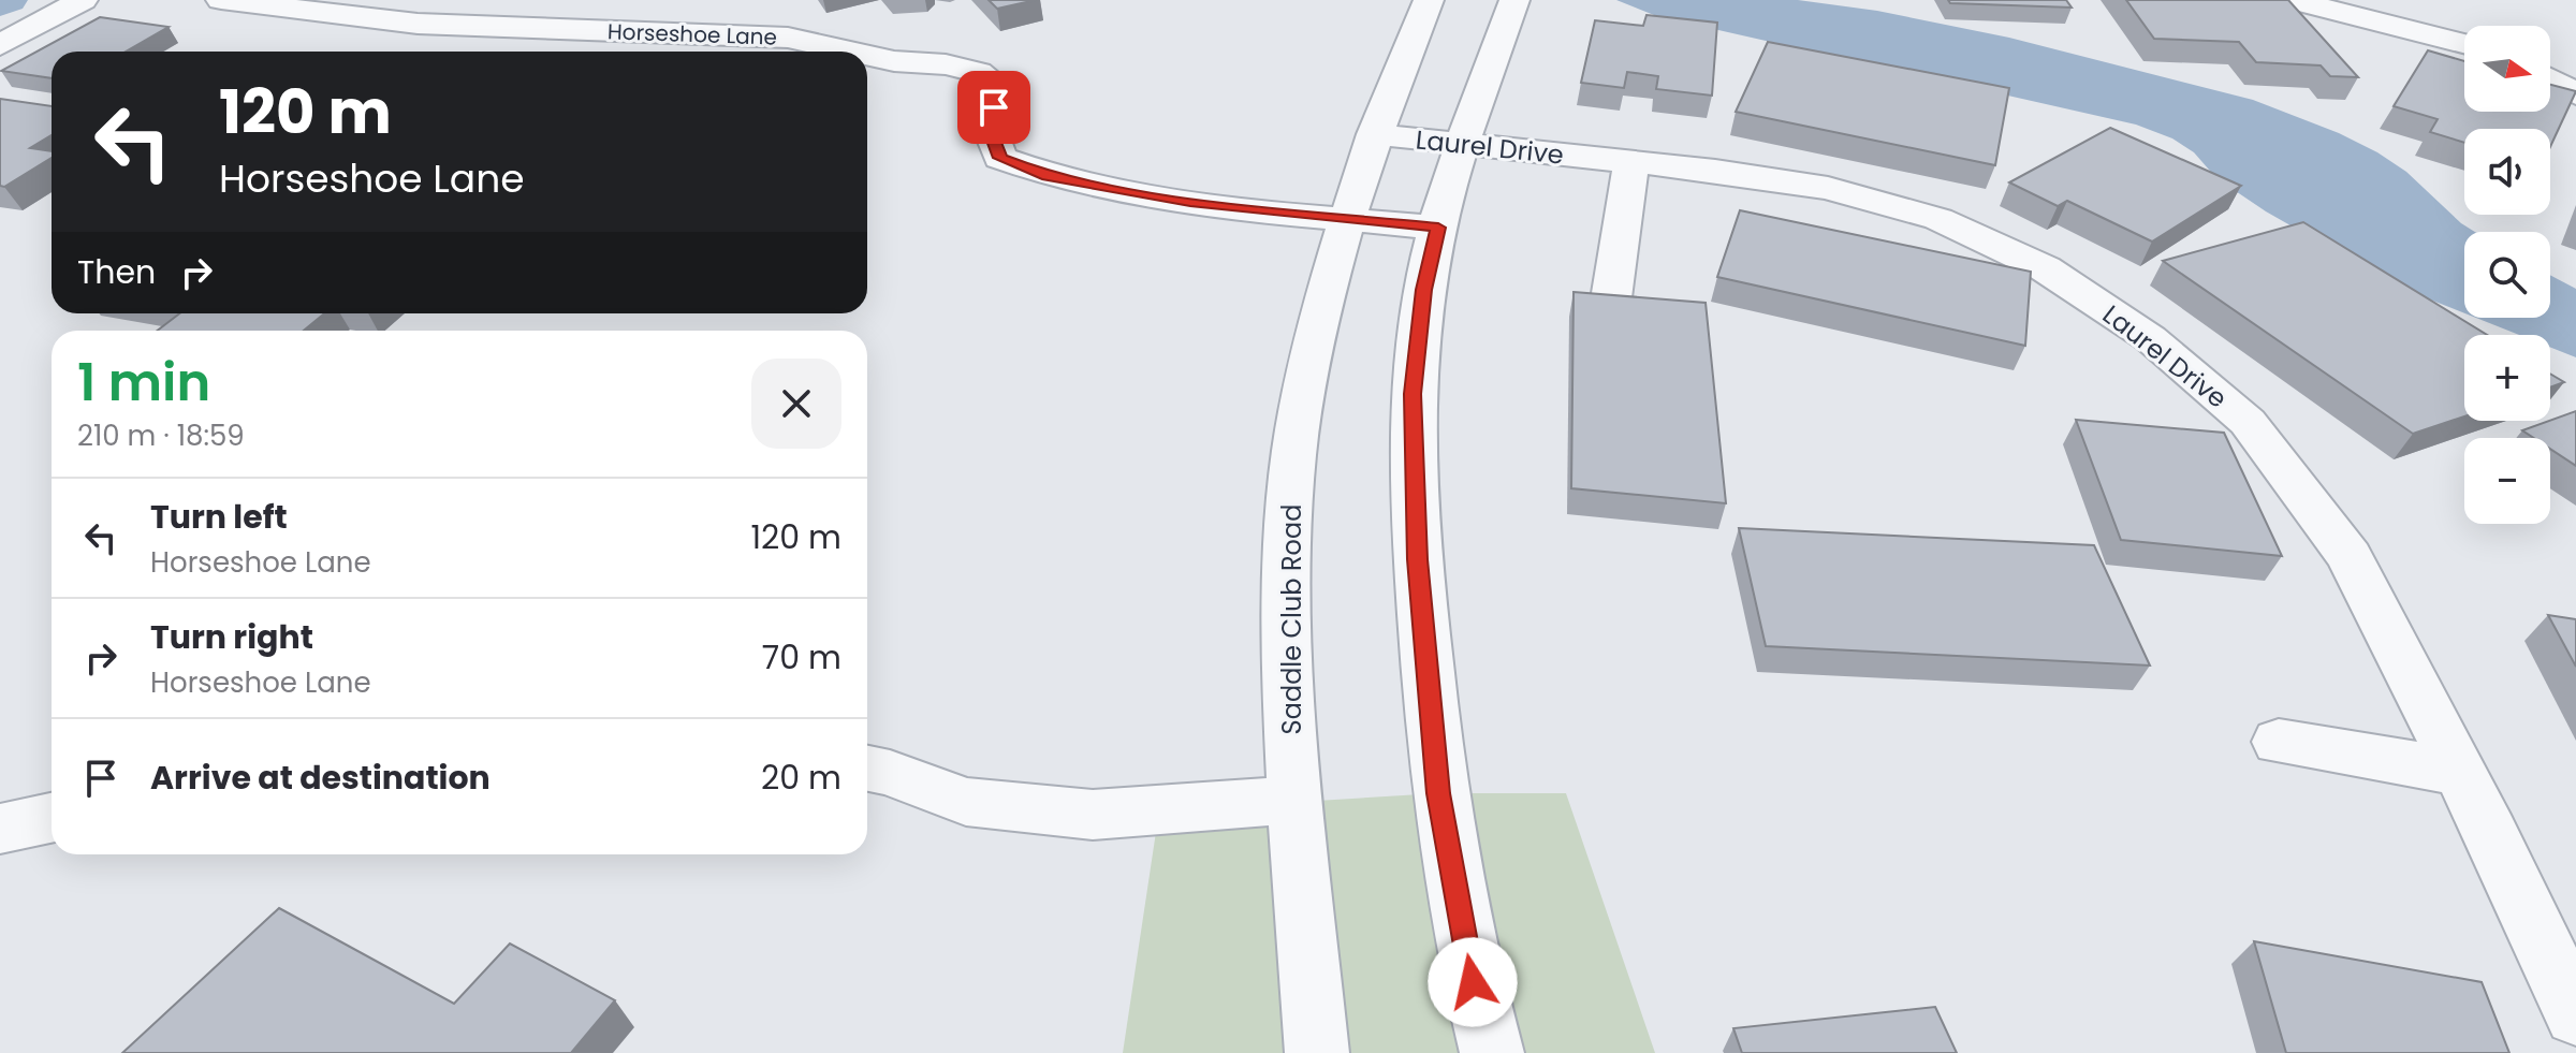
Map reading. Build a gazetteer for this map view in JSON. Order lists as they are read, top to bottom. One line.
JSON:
{"streets":{"street":["Horseshoe Lane","Laurel Drive","Saddle Club Road"]},"crossings":[["Horseshoe Lane","Saddle Club Road"],["Laurel Drive","Saddle Club Road"]],"north":"right","page":{"map_buttons":["+","−"],"turn":["120 m","Horseshoe Lane"],"then":"Then","heading":["1 min","210 m · 18:59"],"list":[{"name":"Turn left","note":"Horseshoe Lane","value":"120 m"},{"name":"Turn right","note":"Horseshoe Lane","value":"70 m"},{"name":"Arrive at destination","value":"20 m"}]}}
